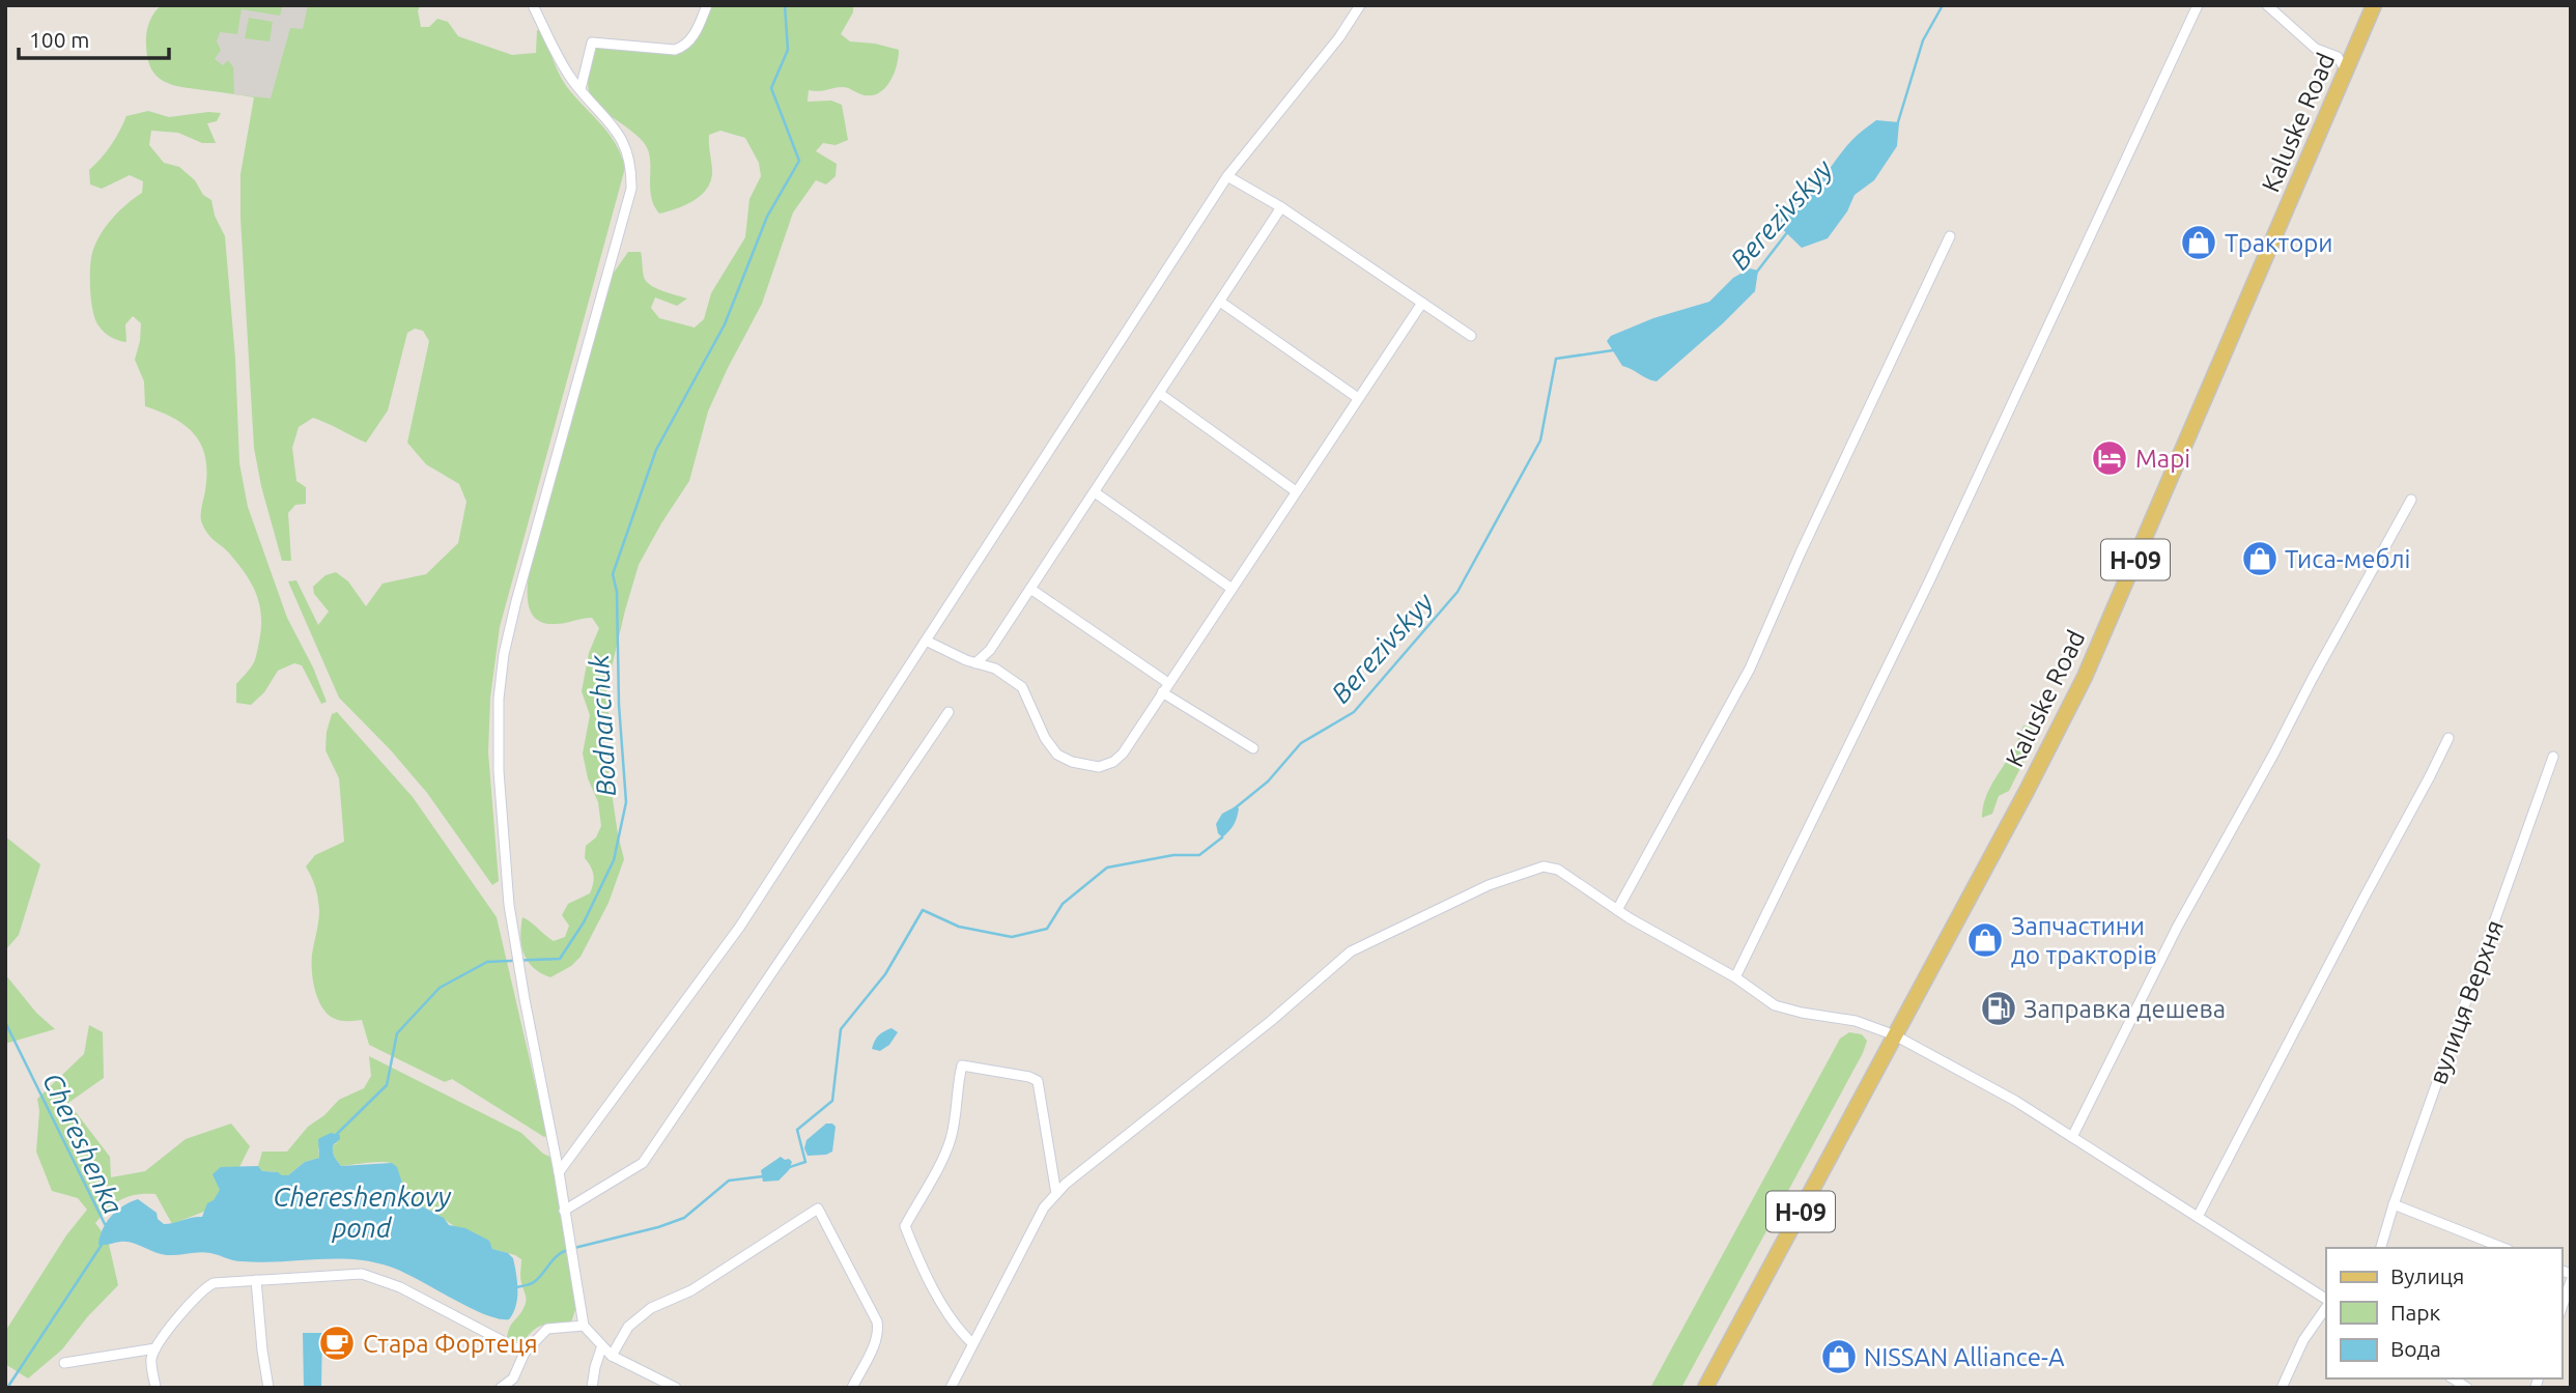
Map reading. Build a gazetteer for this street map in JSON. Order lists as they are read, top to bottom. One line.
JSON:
{"streets":{"main road":["Kaluske Road","Н-09"],"street":["вулиця Верхня"]},"water":["Berezivskyy","Bodnarchuk","Chereshenka","Chereshenkovy pond"],"places":{"shop":["Трактори","Тиса-меблі","Запчастини до тракторів","NISSAN Alliance-A"],"hotel":["Марі"],"fuel station":["Заправка дешева"],"cafe":["Стара Фортеця"]},"legend":["Вулиця","Парк","Вода"],"scale_bar":"100 m"}
